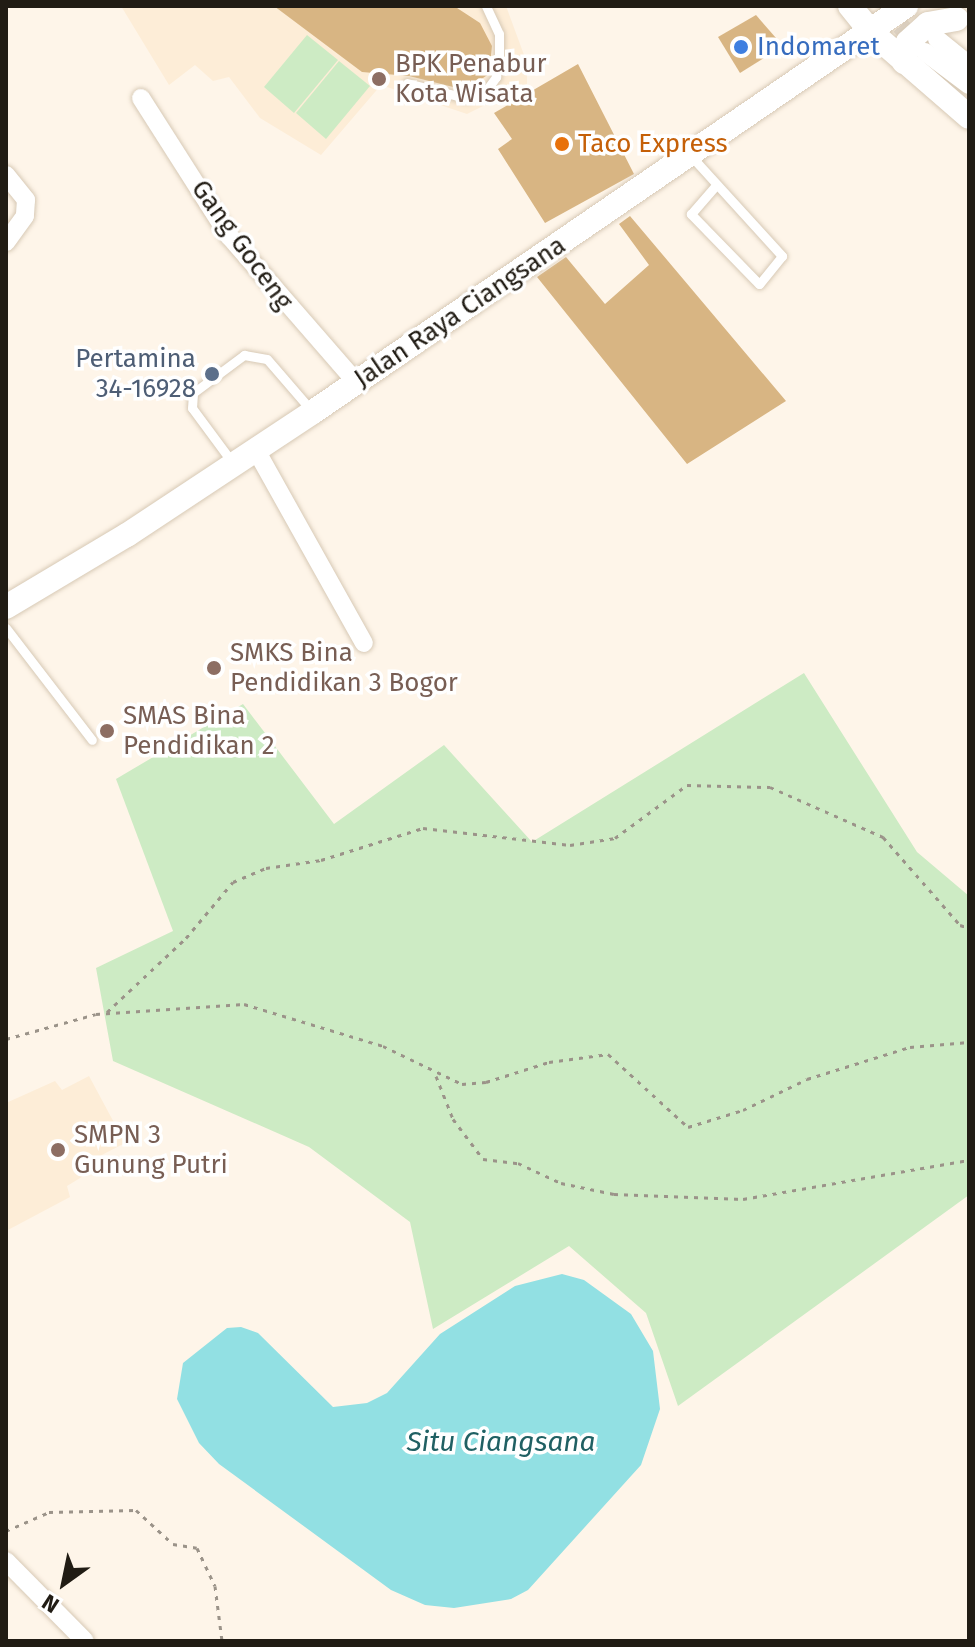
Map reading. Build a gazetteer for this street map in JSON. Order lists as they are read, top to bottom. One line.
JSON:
{"streets":{"main road":["Jalan Raya Ciangsana"],"street":["Gang Goceng"]},"crossings":[["Gang Goceng","Jalan Raya Ciangsana"]],"water":["Situ Ciangsana"],"places":["Indomaret","BPK Penabur Kota Wisata","Taco Express","Pertamina 34-16928","SMKS Bina Pendidikan 3 Bogor","SMAS Bina Pendidikan 2","SMPN 3 Gunung Putri"],"north":"bottom left"}
